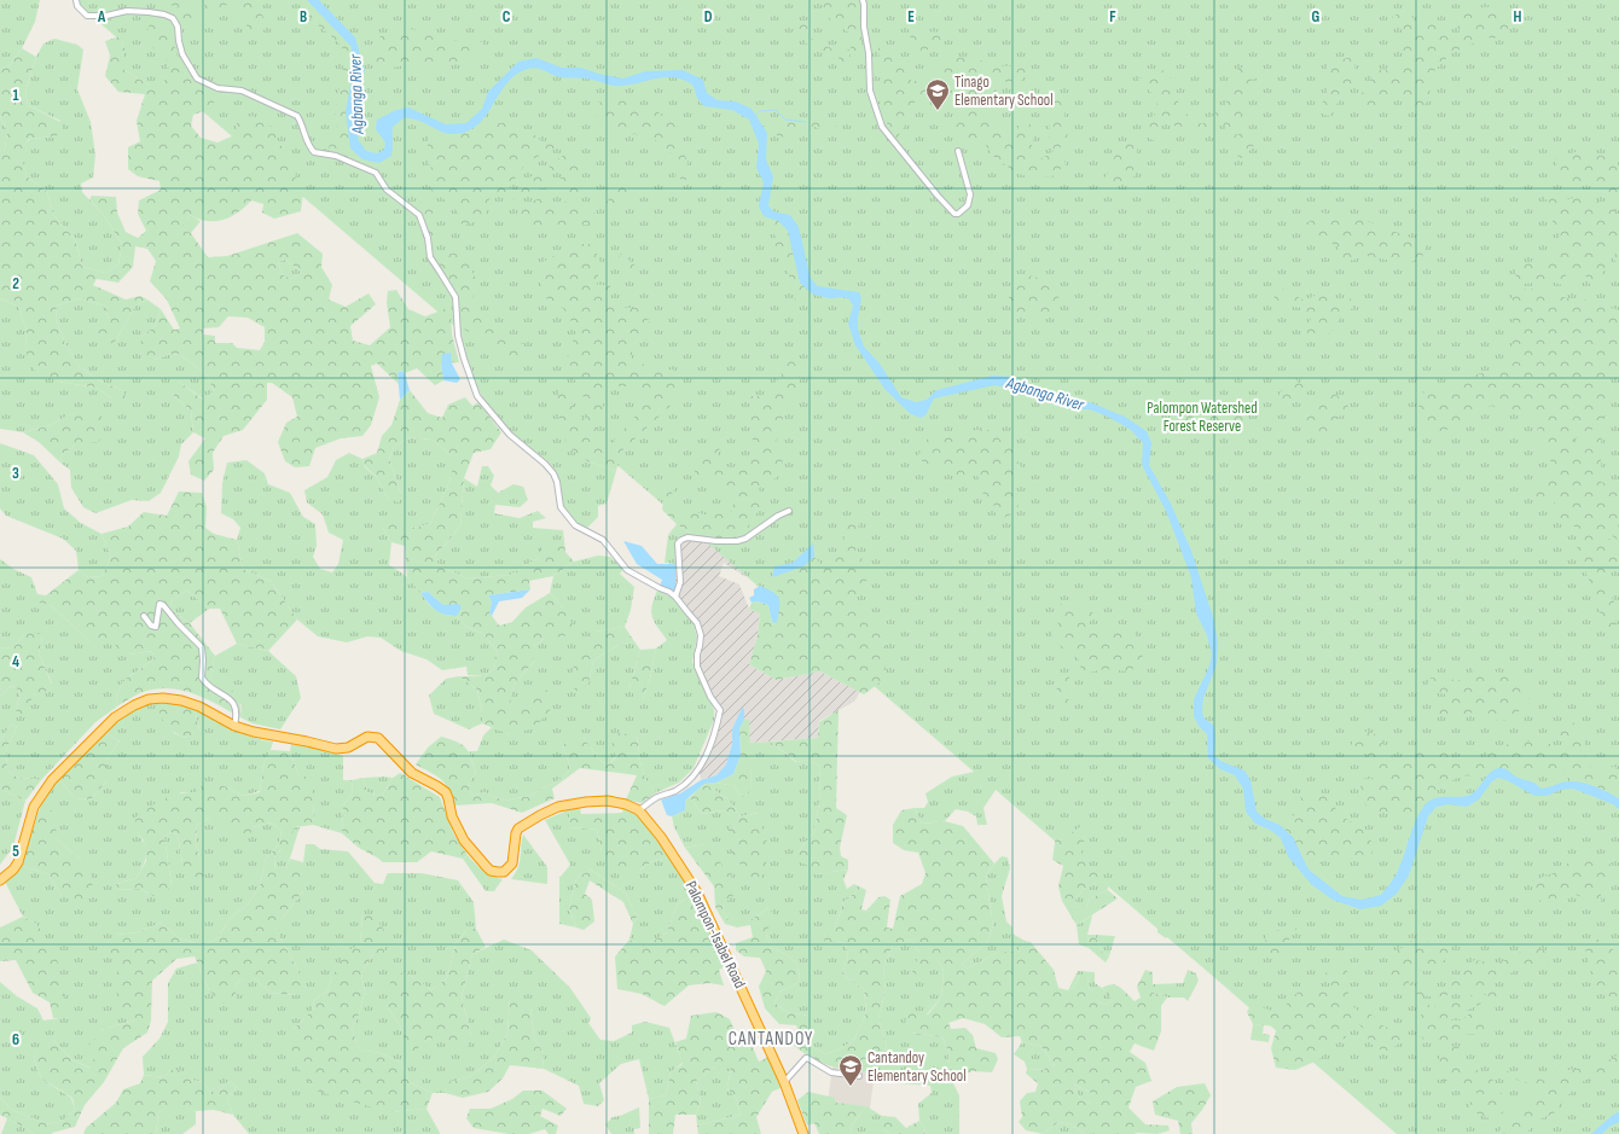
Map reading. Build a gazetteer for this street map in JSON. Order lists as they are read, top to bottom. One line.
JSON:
{"streets":{"highway":["Palompon-Isabel Road"]},"districts":["CANTANDOY"],"water":["Agbanga River"],"parks":["Palompon Watershed Forest Reserve"],"places":{"school or university":["Tinago Elementary School","Cantandoy Elementary School"]},"grid":{"columns":["A","B","C","D","E","F","G","H"],"rows":["1","2","3","4","5","6"]}}
